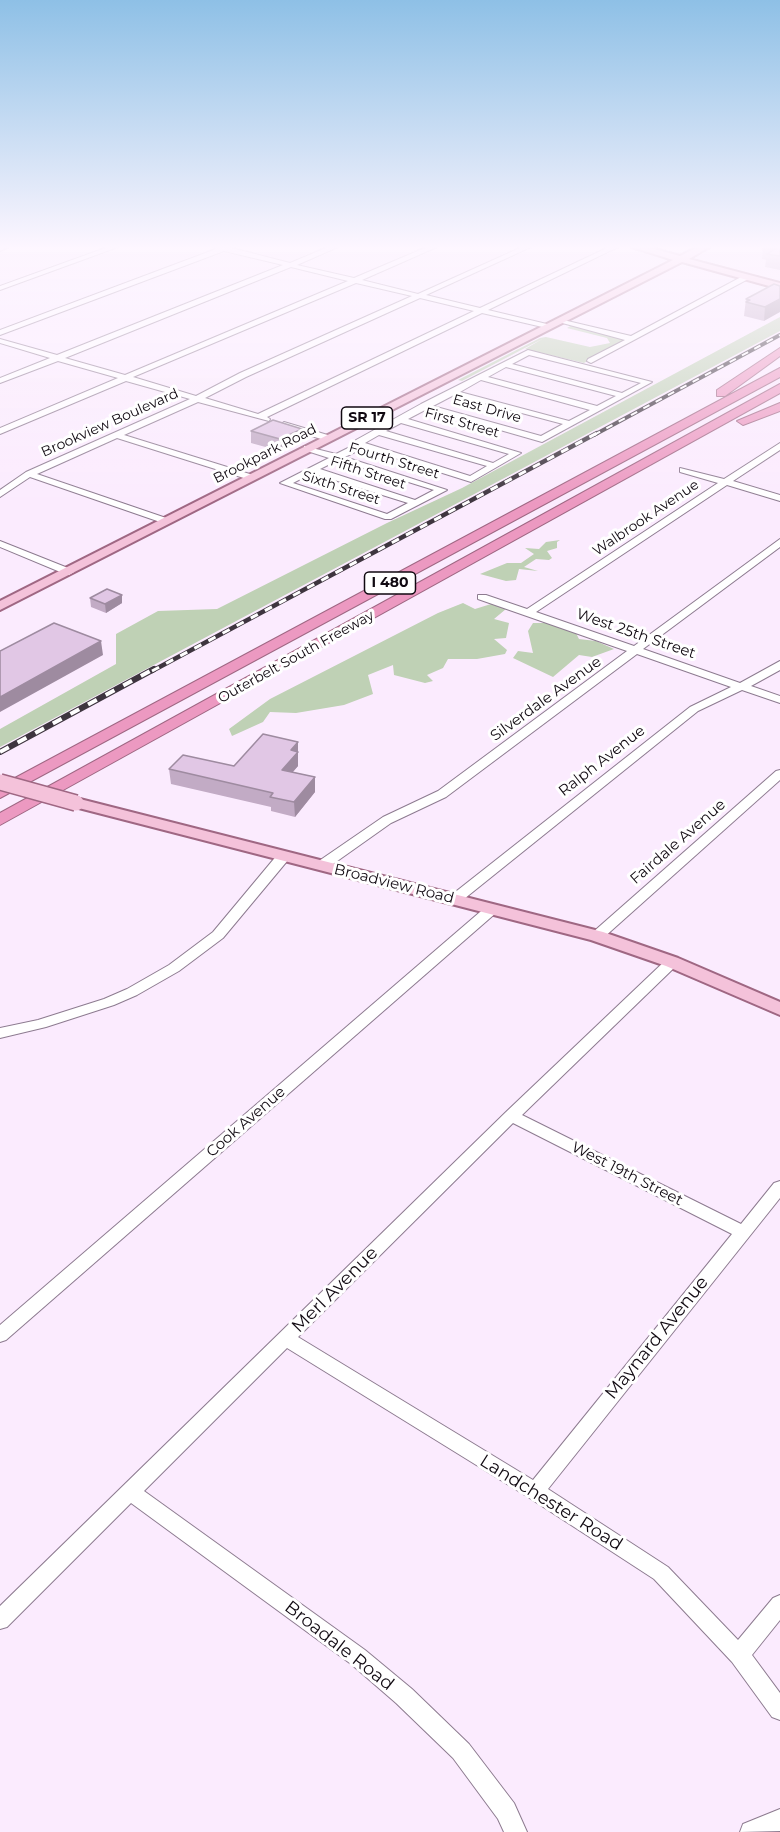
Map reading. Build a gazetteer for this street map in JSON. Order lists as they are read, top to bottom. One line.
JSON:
{"streets":{"highway":["I 480","Outerbelt South Freeway"],"main road":["SR 17","Brookpark Road","Broadview Road"],"street":["East Drive","Brookview Boulevard","First Street","Fourth Street","Fifth Street","Sixth Street","Walbrook Avenue","West 25th Street","Silverdale Avenue","Ralph Avenue","Fairdale Avenue","Cook Avenue","West 19th Street","Merl Avenue","Maynard Avenue","Landchester Road","Broadale Road"]},"crossings":[["Brookpark Road","Fourth Street"],["Fourth Street","Fifth Street"],["Fourth Street","Sixth Street"],["Fifth Street","Sixth Street"],["Walbrook Avenue","West 25th Street"],["West 25th Street","Silverdale Avenue"],["West 25th Street","Ralph Avenue"],["Silverdale Avenue","Broadview Road"],["Ralph Avenue","Broadview Road"],["Fairdale Avenue","Broadview Road"],["Broadview Road","Cook Avenue"],["Broadview Road","Merl Avenue"],["West 19th Street","Merl Avenue"],["West 19th Street","Maynard Avenue"],["Merl Avenue","Landchester Road"],["Merl Avenue","Broadale Road"],["Maynard Avenue","Landchester Road"]]}
